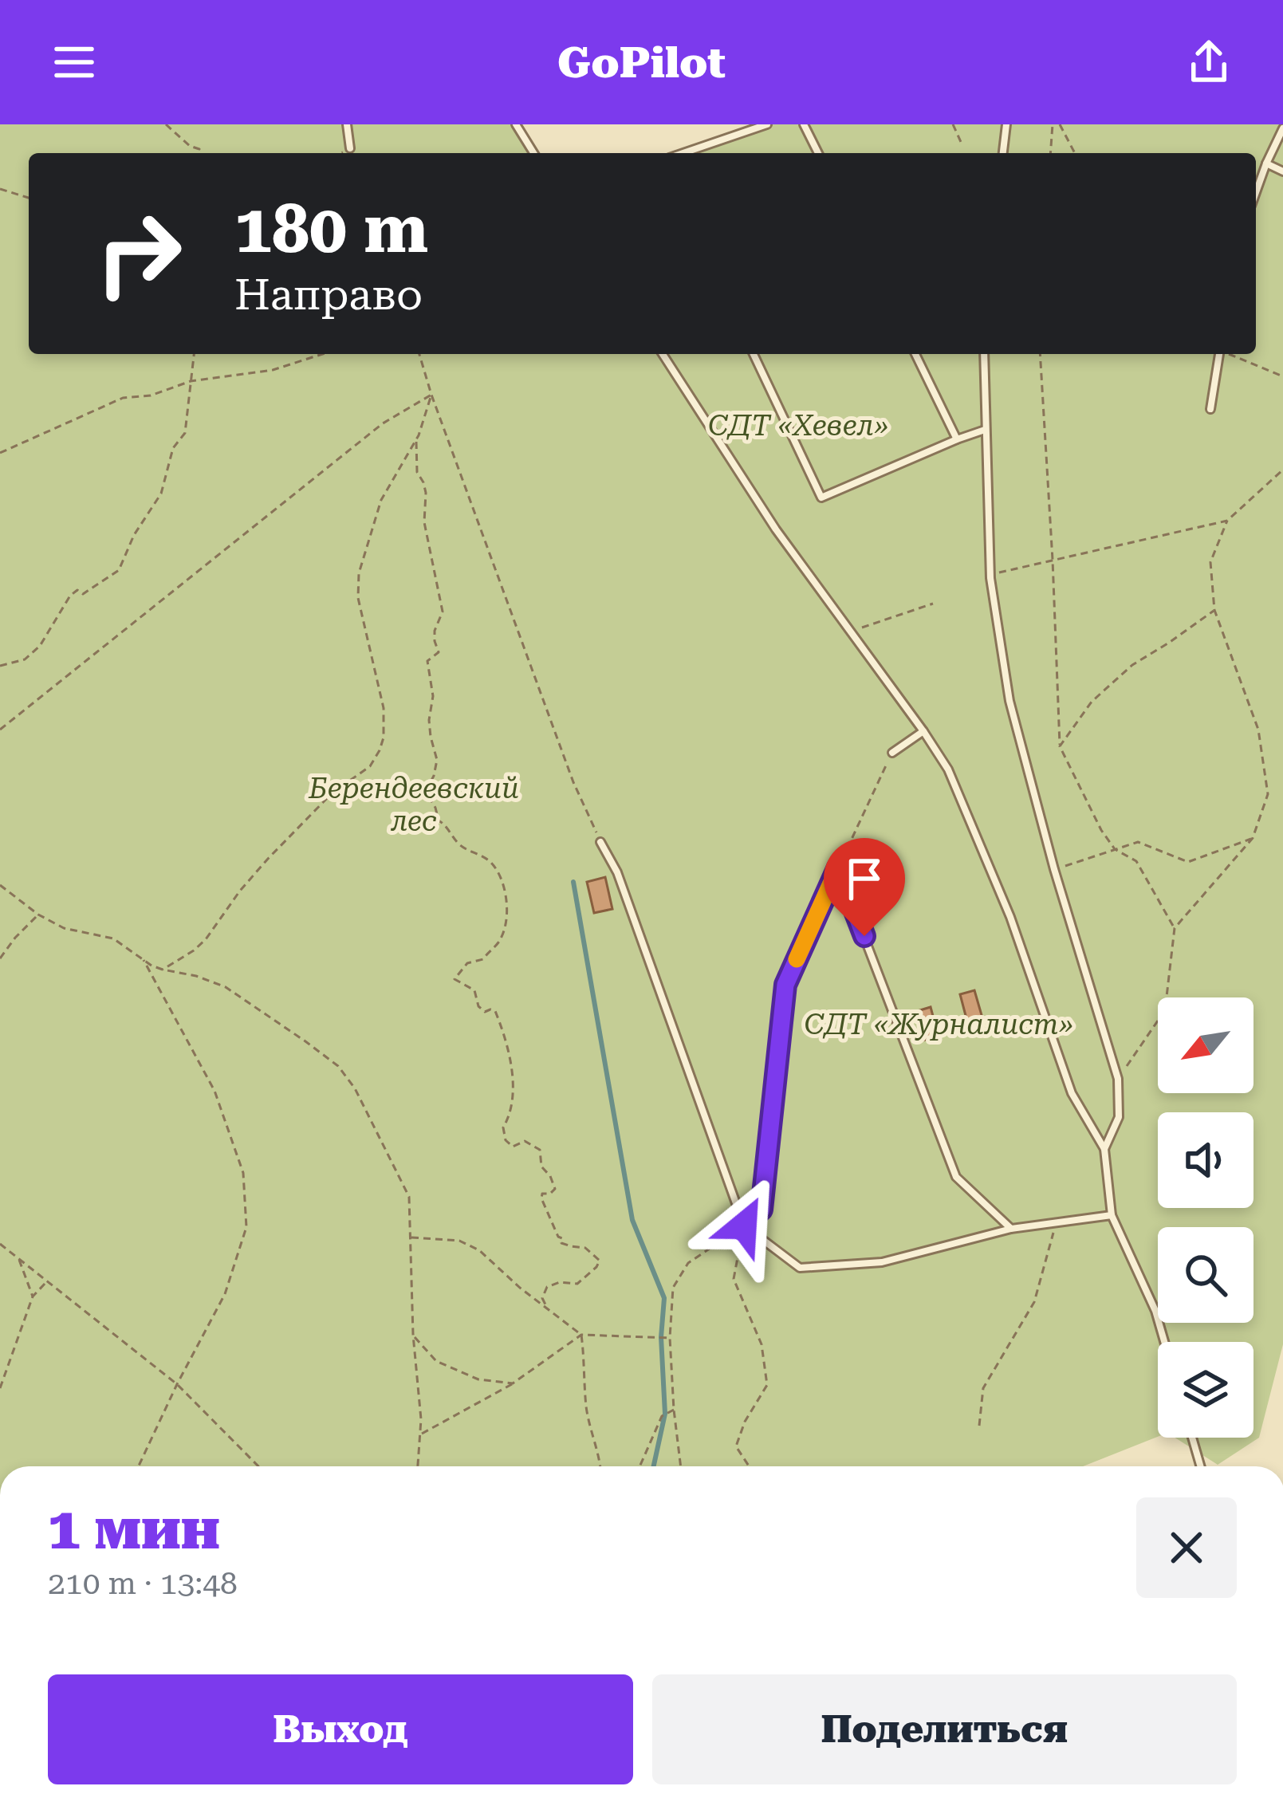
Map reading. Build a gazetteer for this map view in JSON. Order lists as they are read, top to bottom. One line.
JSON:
{"parks":["СДТ «Хевел»","Берендеевский лес","СДТ «Журналист»"],"north":"bottom left","page":{"header":"GoPilot","turn":["180 m","Направо"],"heading":["1 мин","210 m · 13:48"],"buttons":["Выход","Поделиться"]}}
